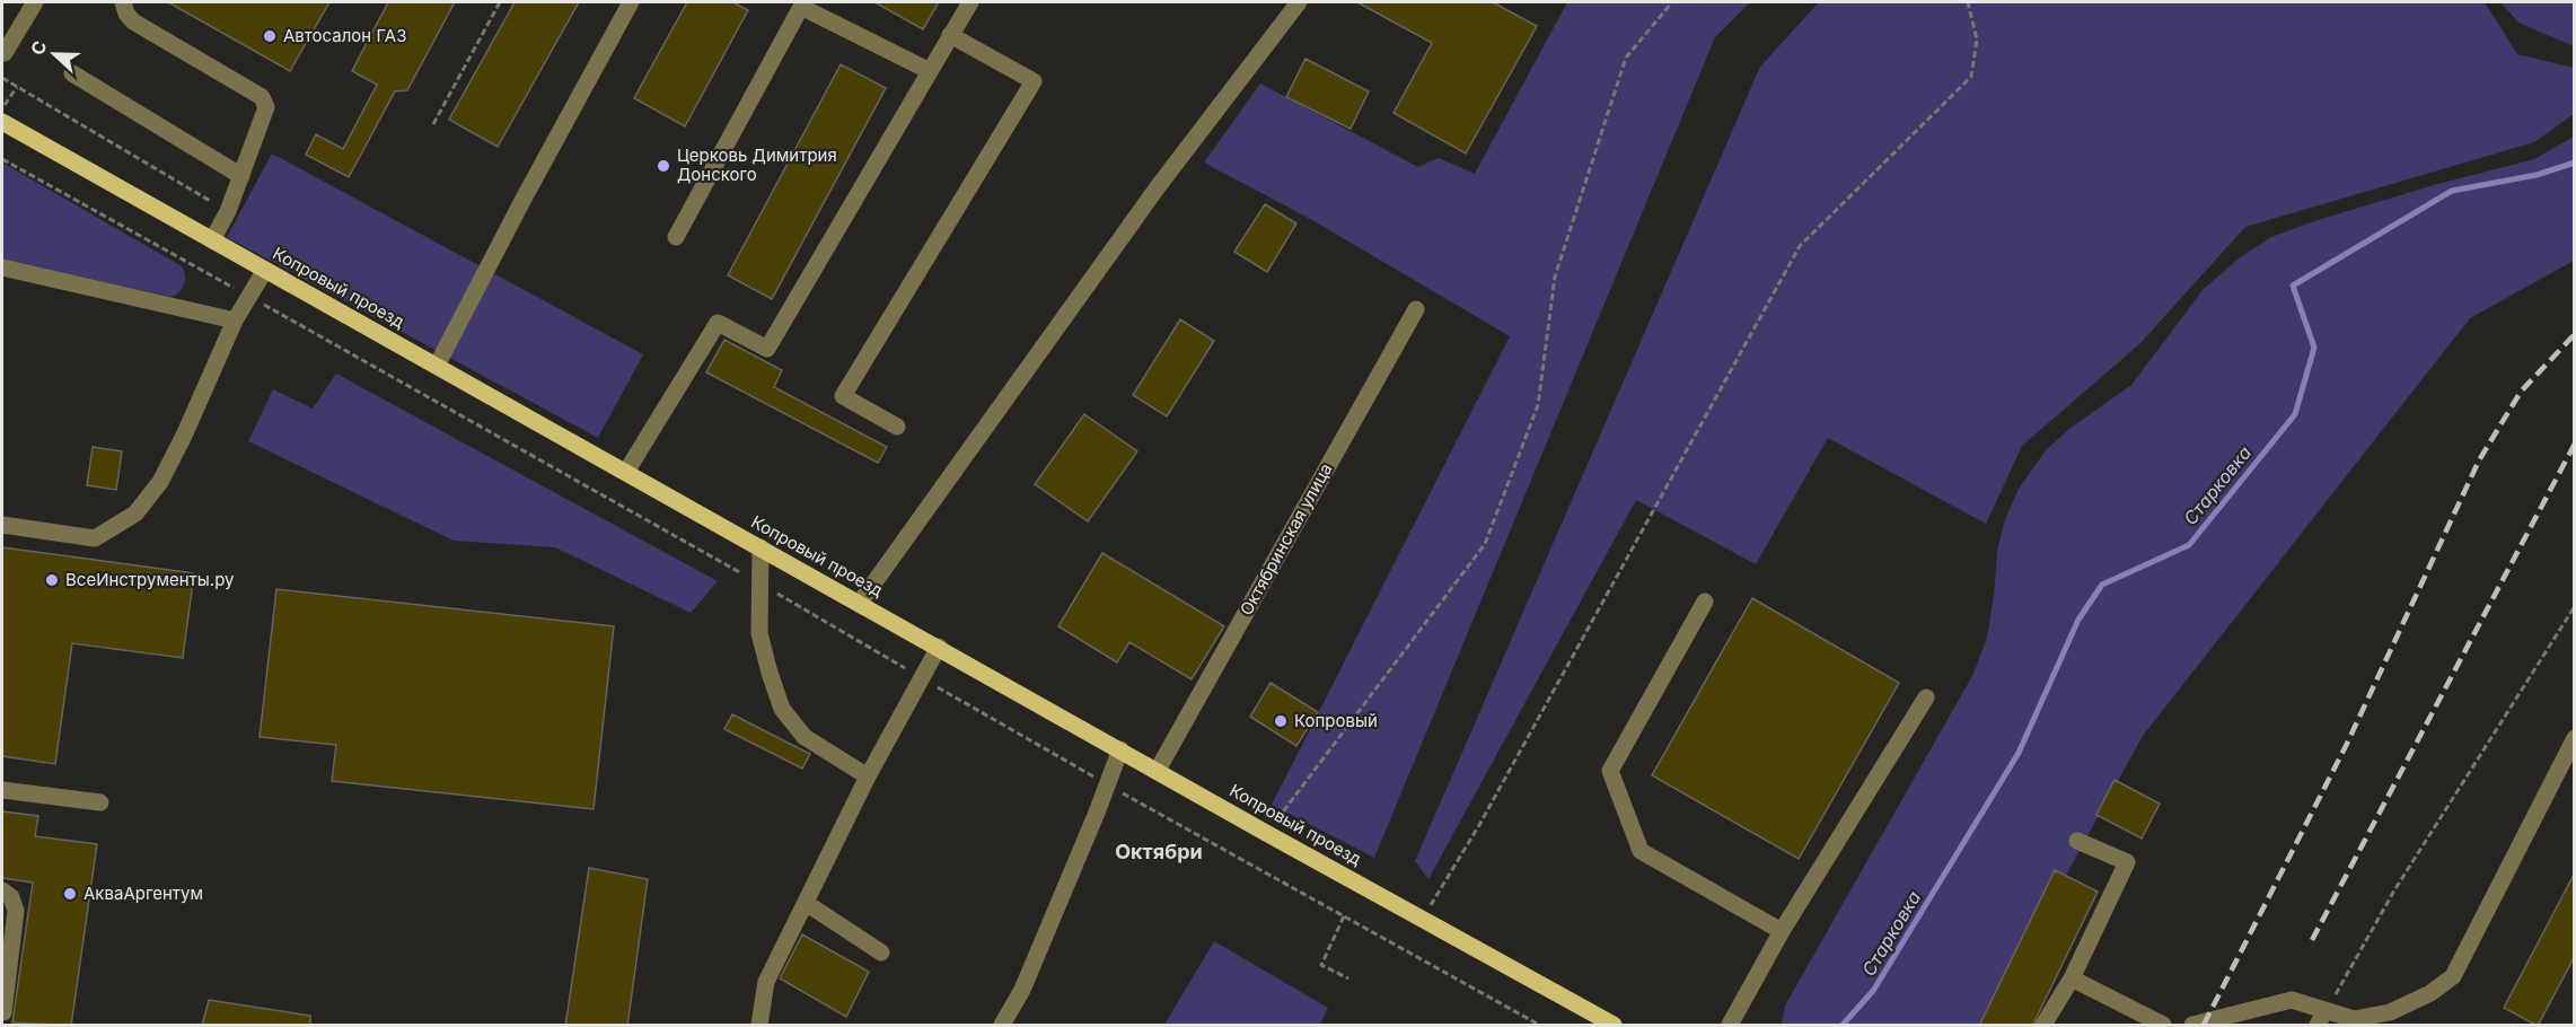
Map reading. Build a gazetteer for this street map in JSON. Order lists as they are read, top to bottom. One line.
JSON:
{"streets":{"main road":["Копровый проезд"],"street":["Октябринская улица"]},"crossings":[["Копровый проезд","Октябринская улица"]],"districts":["Октябри"],"water":["Старковка"],"places":["Автосалон ГАЗ","Церковь Димитрия Донского","ВсеИнструменты.ру","Копровый","АкваАргентум"],"north":"left"}
